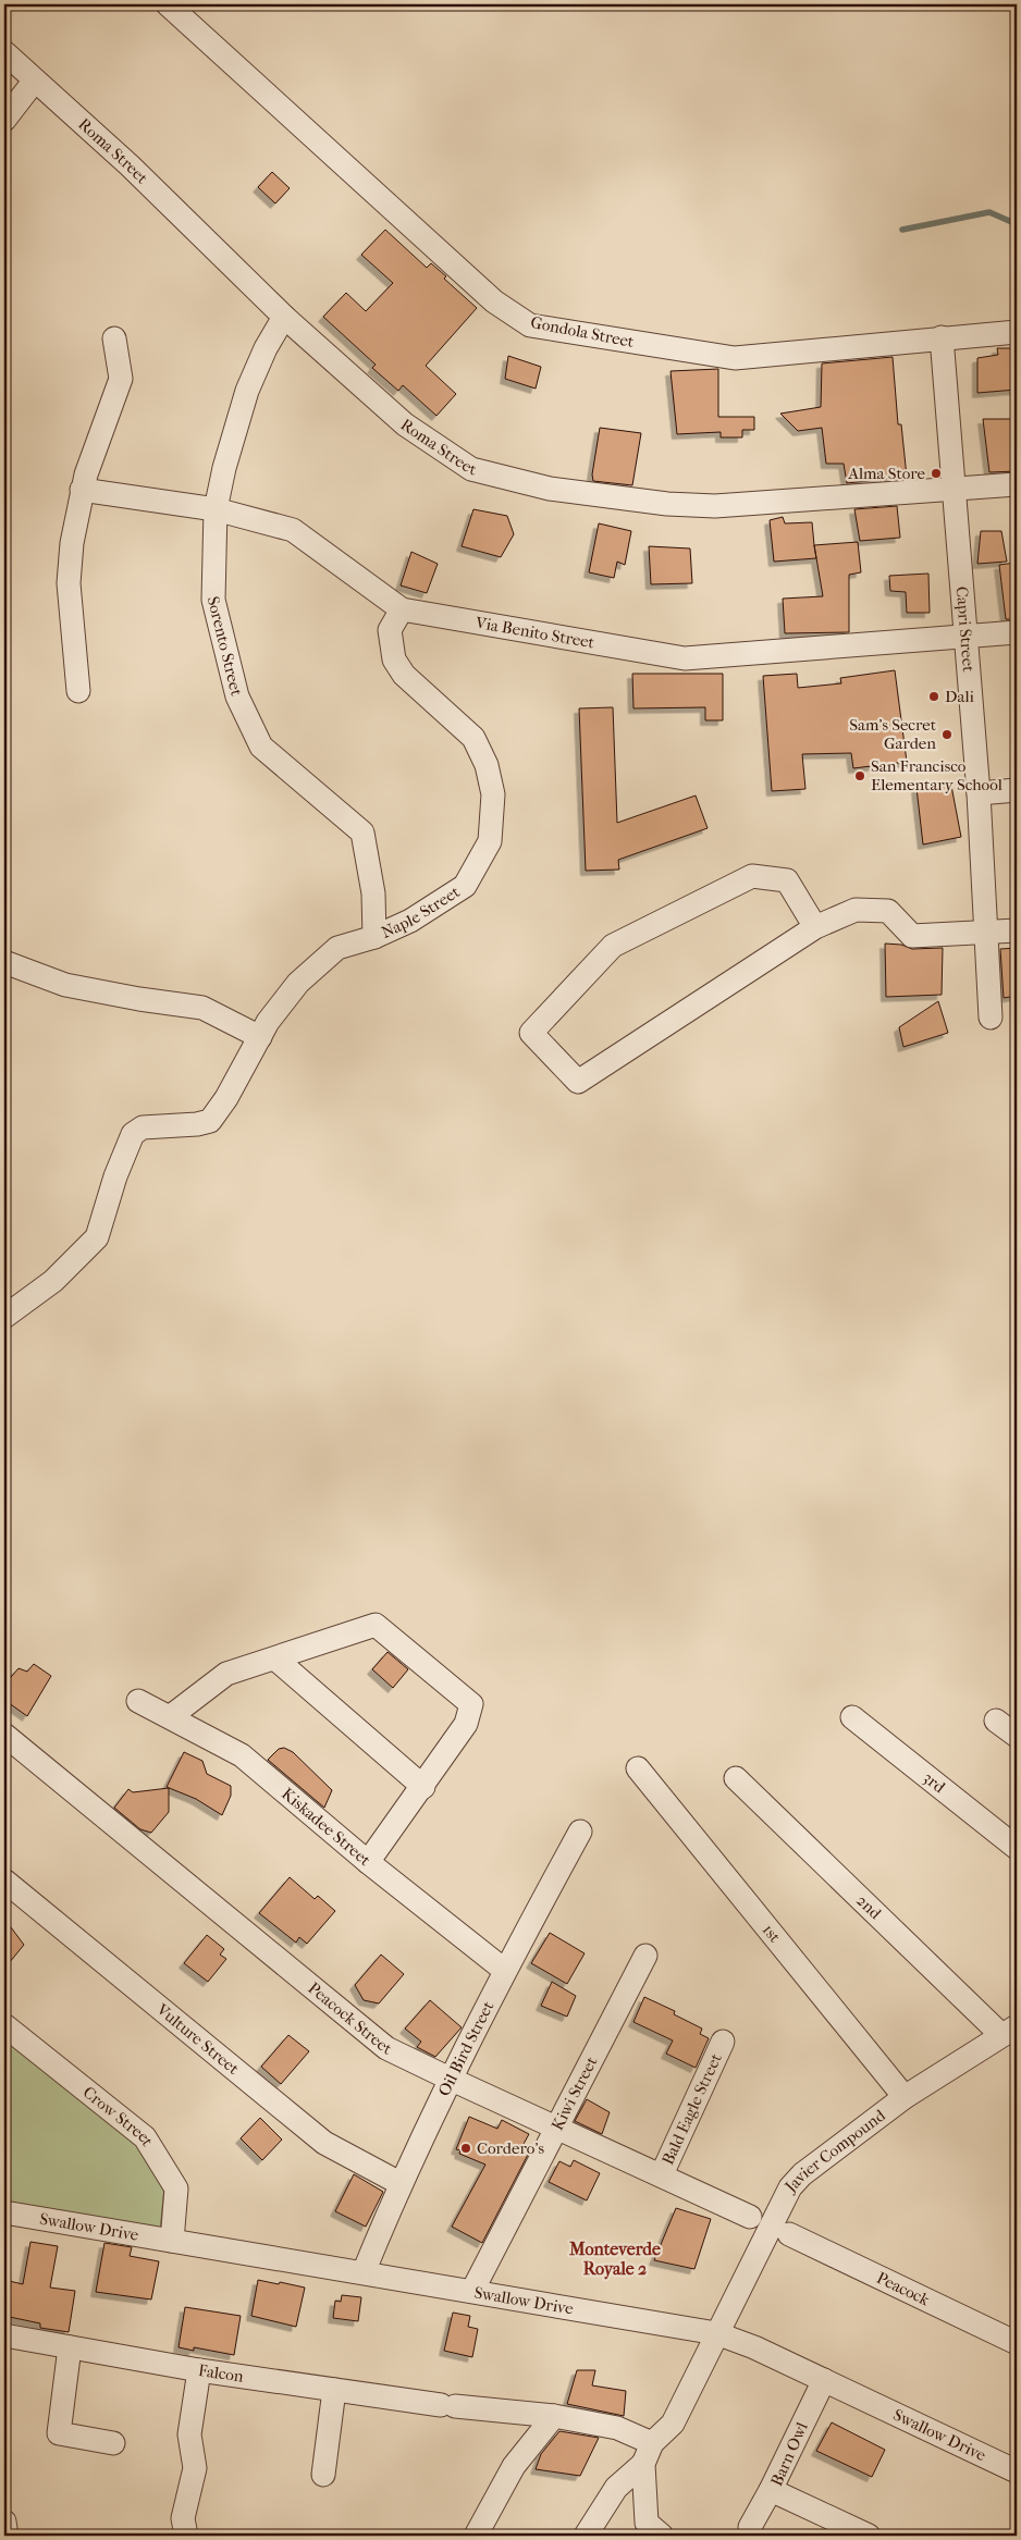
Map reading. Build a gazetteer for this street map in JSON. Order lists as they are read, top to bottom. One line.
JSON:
{"streets":{"street":["Roma Street","Gondola Street","Capri Street","Via Benito Street","Sorento Street","Naple Street","3rd","Kiskadee Street","2nd","1st","Peacock Street","Vulture Street","Oil Bird Street","Kiwi Street","Bald Eagle Street","Crow Street","Javier Compound","Swallow Drive","Peacock","Falcon","Barn Owl"]},"crossings":[["Roma Street","Capri Street"],["Roma Street","Sorento Street"],["Gondola Street","Capri Street"],["Capri Street","Via Benito Street"],["Via Benito Street","Sorento Street"],["Via Benito Street","Naple Street"],["Sorento Street","Naple Street"],["Kiskadee Street","Oil Bird Street"],["2nd","Javier Compound"],["1st","Javier Compound"],["Peacock Street","Oil Bird Street"],["Peacock Street","Kiwi Street"],["Peacock Street","Bald Eagle Street"],["Vulture Street","Oil Bird Street"],["Oil Bird Street","Swallow Drive"],["Kiwi Street","Swallow Drive"],["Crow Street","Swallow Drive"],["Javier Compound","Swallow Drive"],["Javier Compound","Falcon"],["Swallow Drive","Barn Owl"]],"districts":["Monteverde Royale 2"],"places":["Alma Store","Dali","Sam's Secret Garden","San Francisco Elementary School","Cordero's"]}
